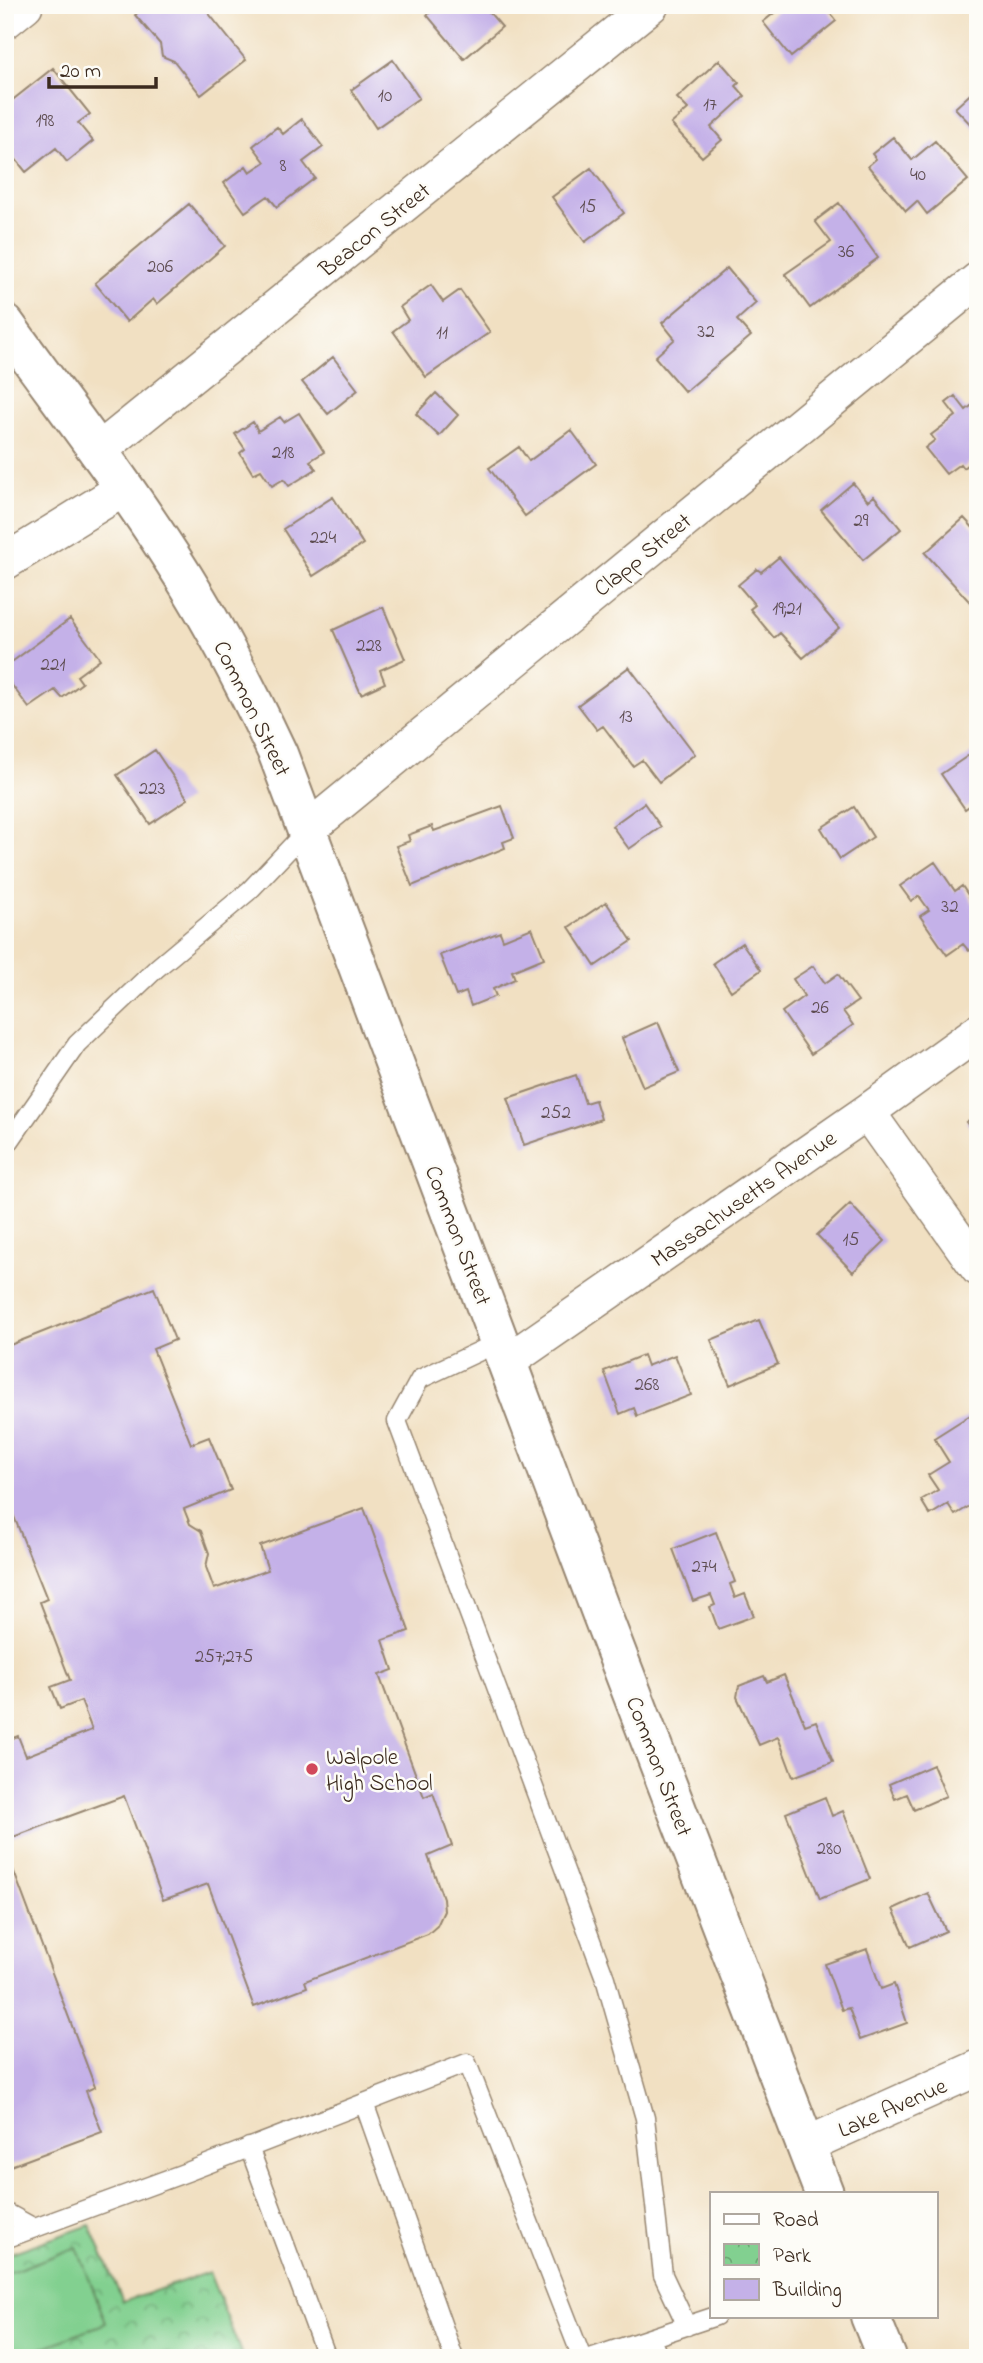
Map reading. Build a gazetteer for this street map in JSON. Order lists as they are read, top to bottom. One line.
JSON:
{"streets":{"main road":["Common Street"],"street":["Beacon Street","Clapp Street","Massachusetts Avenue","Lake Avenue"]},"crossings":[["Beacon Street","Common Street"],["Clapp Street","Common Street"],["Common Street","Massachusetts Avenue"],["Common Street","Lake Avenue"]],"places":["Walpole High School"],"house_numbers":["10","17","198","8","40","15","36","206","32","11","218","29","224","19;21","228","221","13","223","32","26","252","15","268","274","257;275","280"],"legend":["Road","Park","Building"],"scale_bar":"20 m"}
